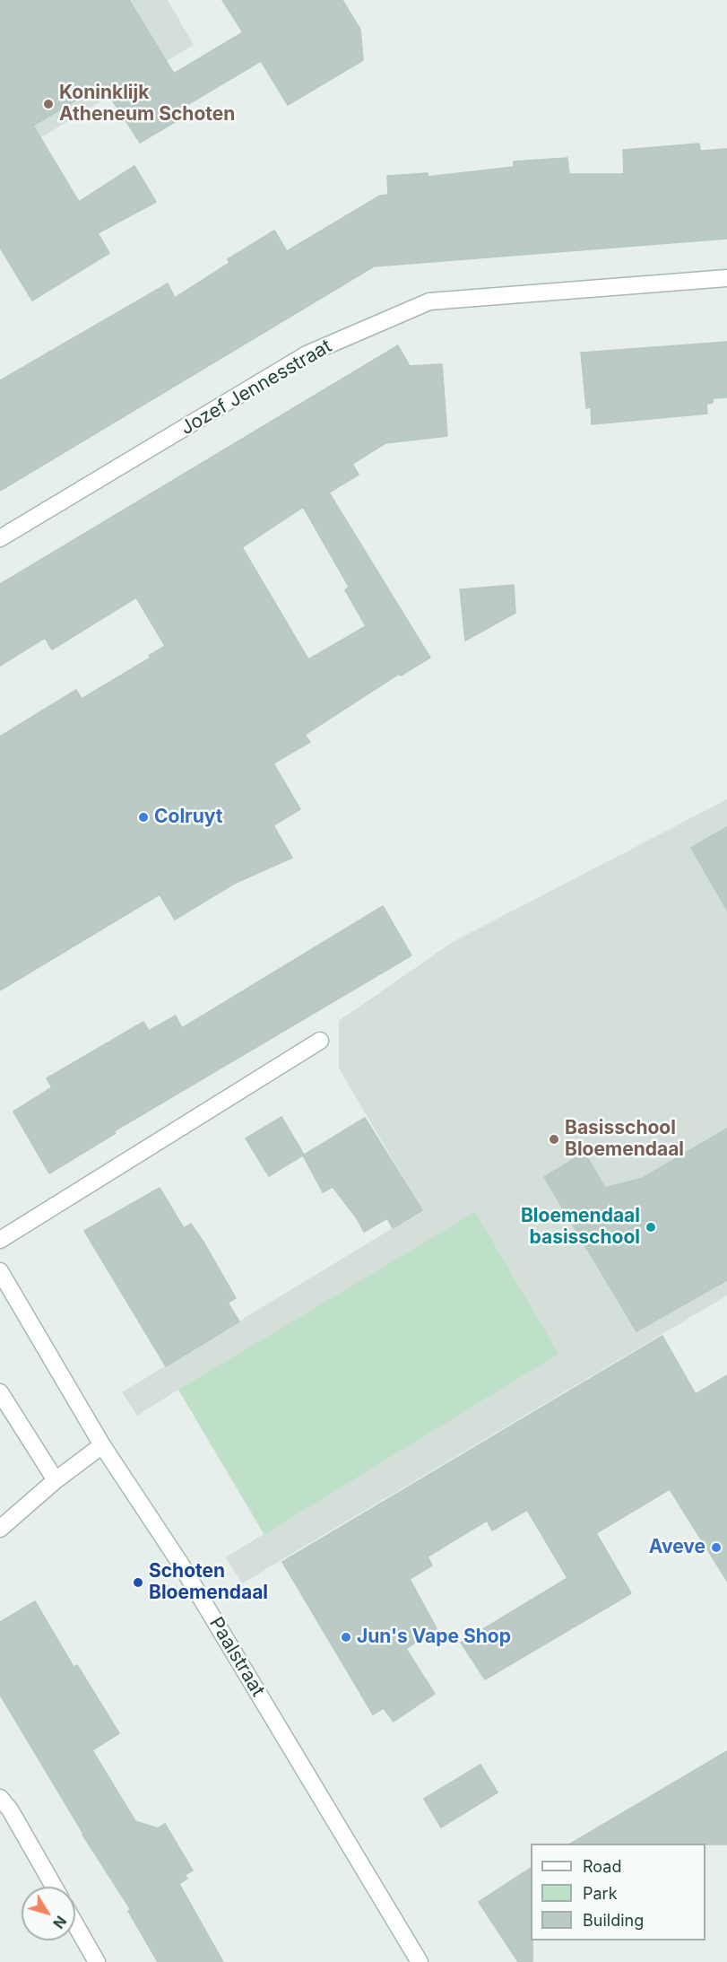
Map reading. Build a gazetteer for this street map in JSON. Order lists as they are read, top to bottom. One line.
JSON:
{"streets":{"street":["Jozef Jennesstraat","Paalstraat"]},"places":["Koninklijk Atheneum Schoten","Colruyt","Basisschool Bloemendaal","Bloemendaal basisschool","Aveve","Schoten Bloemendaal","Jun's Vape Shop"],"legend":["Road","Park","Building"],"north":"bottom right"}
